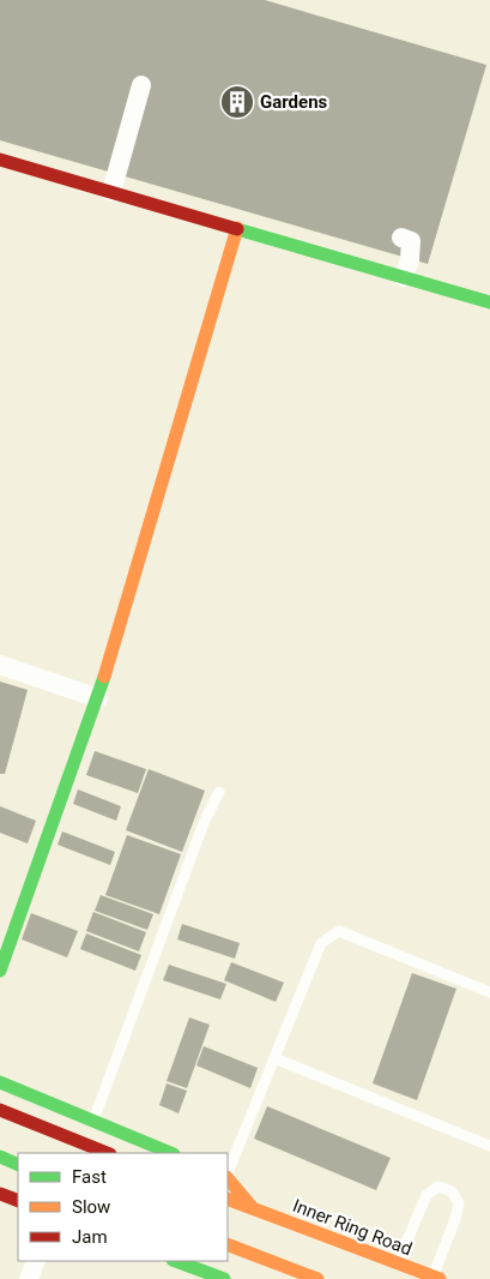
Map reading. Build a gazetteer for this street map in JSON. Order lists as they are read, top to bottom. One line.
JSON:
{"streets":{"main road":["Inner Ring Road"]},"places":{"building":["Gardens"]},"legend":["Fast","Slow","Jam"]}
